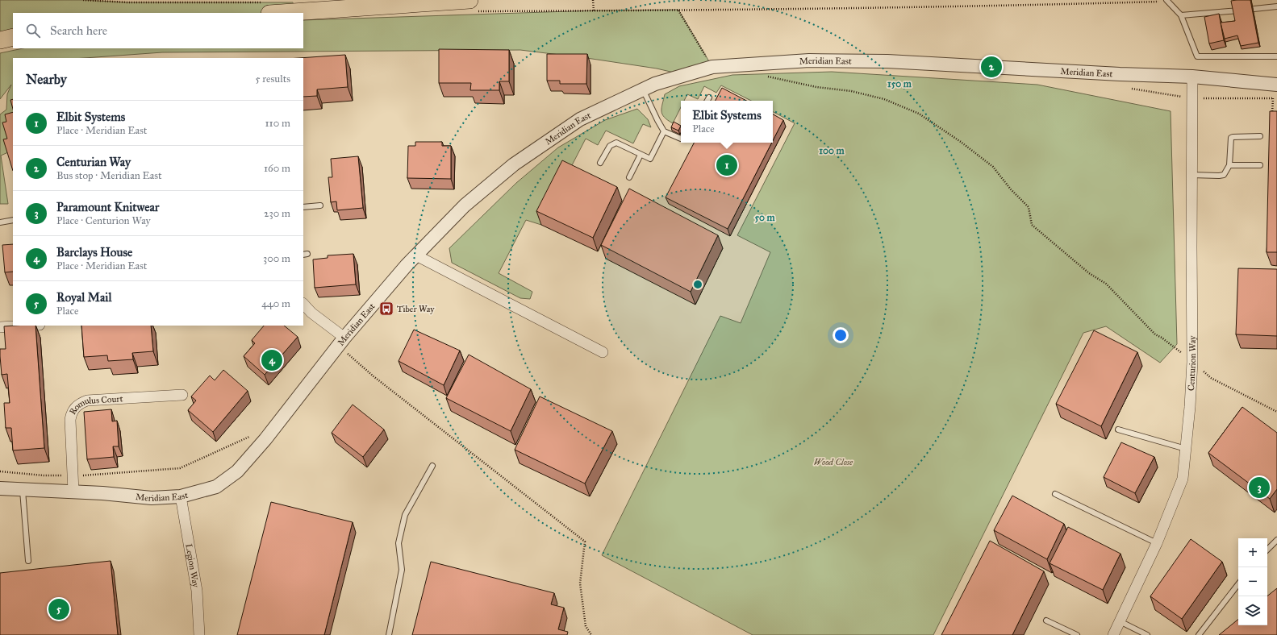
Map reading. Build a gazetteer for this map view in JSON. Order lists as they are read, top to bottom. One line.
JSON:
{"streets":{"street":["Meridian East","Centurion Way","Romulus Court","Legion Way"]},"crossings":[["Meridian East","Centurion Way"],["Meridian East","Romulus Court"],["Meridian East","Legion Way"]],"parks":["Wood Close"],"places":{"bus stop":["Tiber Way"]},"page":{"search":"Search here","pins":["2","1","4","3","5"],"heading":["Nearby","5 results"],"list":[{"mark":"1","name":"Elbit Systems","note":"Place · Meridian East","value":"110 m"},{"mark":"2","name":"Centurian Way","note":"Bus stop · Meridian East","value":"160 m"},{"mark":"3","name":"Paramount Knitwear","note":"Place · Centurion Way","value":"230 m"},{"mark":"4","name":"Barclays House","note":"Place · Meridian East","value":"300 m"},{"mark":"5","name":"Royal Mail","note":"Place","value":"440 m"}],"popup":["Elbit Systems","Place"],"map_buttons":["+","−"]},"rings":["150 m","100 m","50 m"]}
